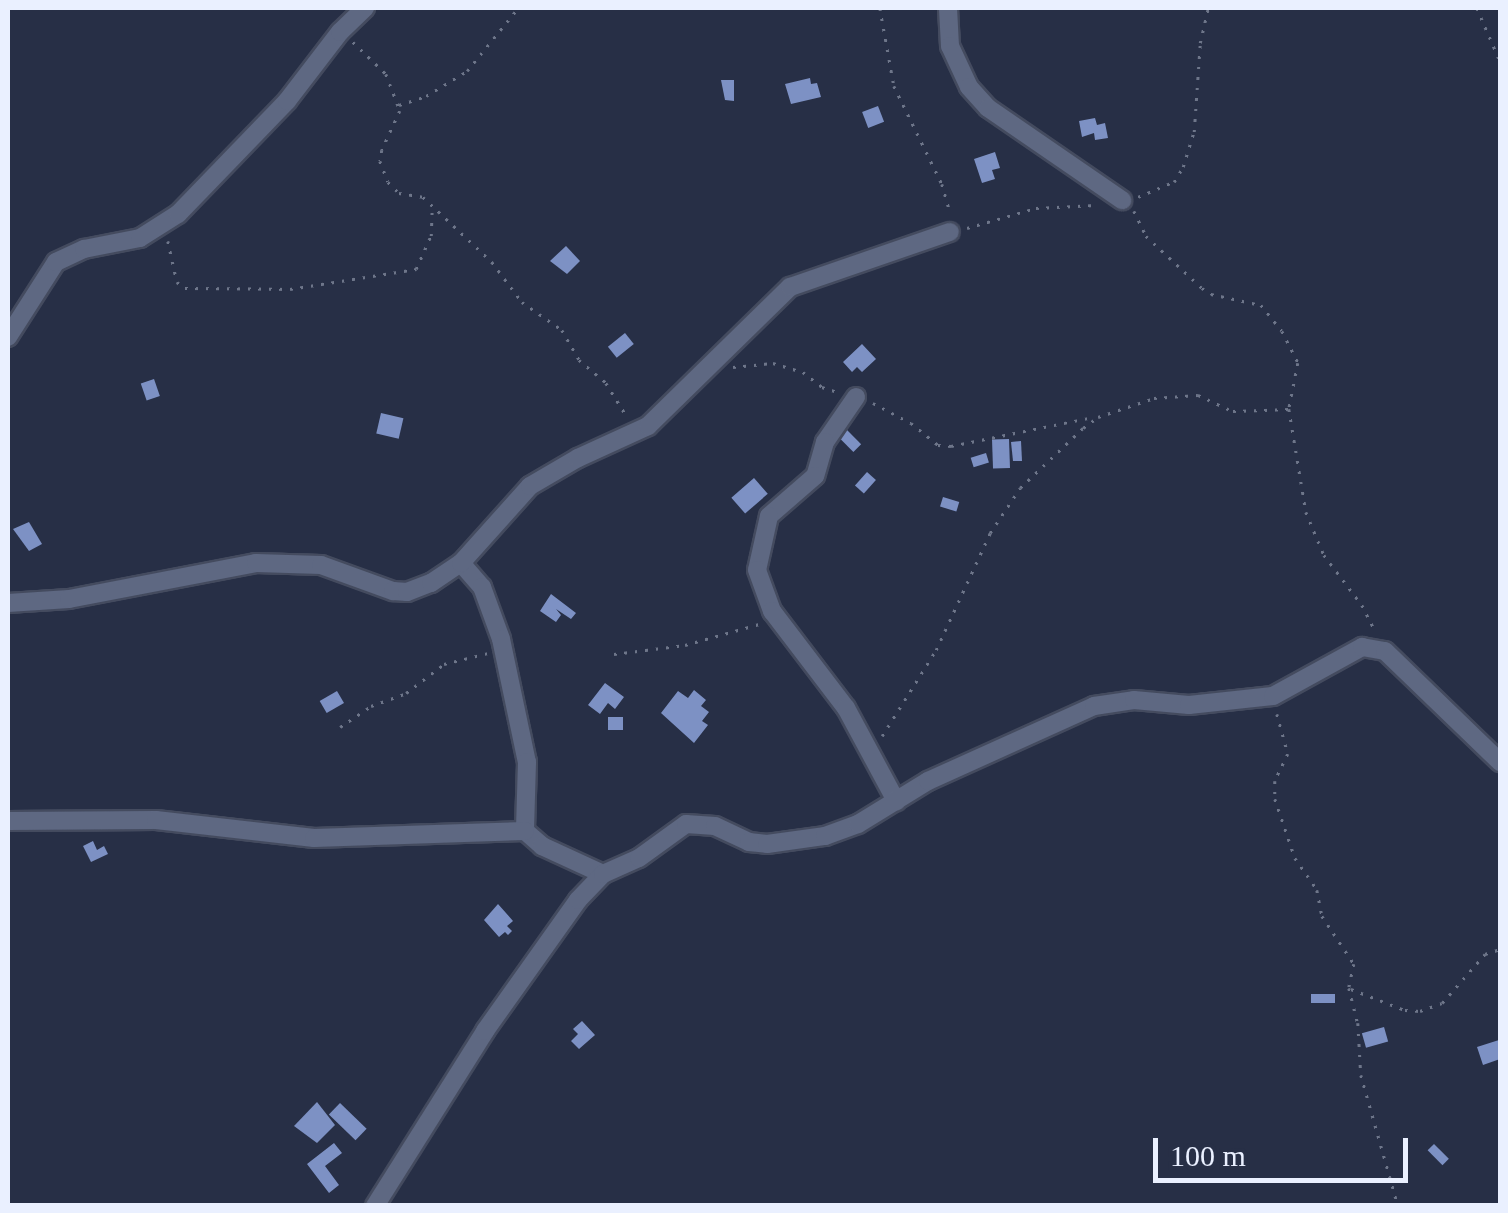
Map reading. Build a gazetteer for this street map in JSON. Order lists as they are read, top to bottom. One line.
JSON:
{"scale_bar":"100 m"}
